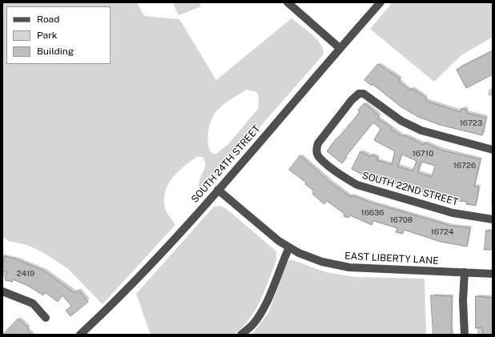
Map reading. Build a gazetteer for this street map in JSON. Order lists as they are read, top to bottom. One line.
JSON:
{"streets":{"street":["SOUTH 24TH STREET","SOUTH 22ND STREET","EAST LIBERTY LANE"]},"crossings":[["SOUTH 24TH STREET","EAST LIBERTY LANE"]],"house_numbers":["16723","16710","16726","16636","16708","16724","2419"],"legend":["Road","Park","Building"]}
